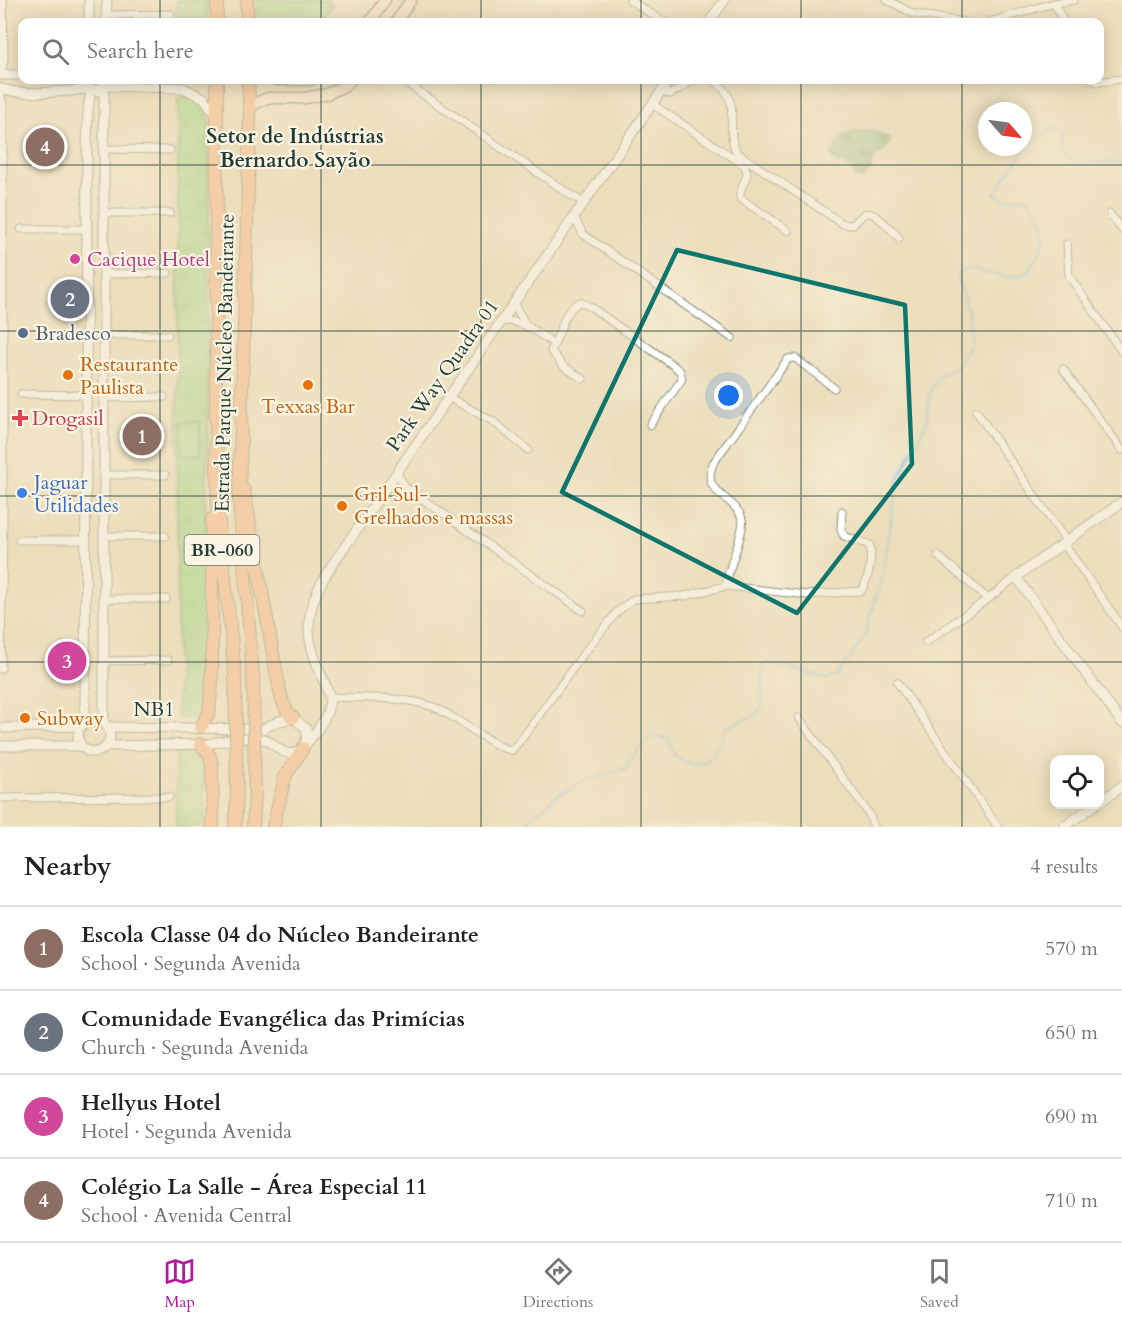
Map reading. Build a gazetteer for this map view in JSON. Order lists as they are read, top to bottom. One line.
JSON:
{"streets":{"highway":["Estrada Parque Núcleo Bandeirante","BR-060"],"street":["Park Way Quadra 01","NB1"]},"crossings":[["Park Way Quadra 01","NB1"]],"districts":["Setor de Indústrias Bernardo Sayão"],"places":{"other":["Cacique Hotel","Bradesco","Restaurante Paulista","Texxas Bar","Jaguar Utilidades","Gril Sul- Grelhados e massas","Subway"],"health":["Drogasil"]},"north":"bottom right","page":{"search":"Search here","pins":["4","2","1","3"],"heading":["Nearby","4 results"],"list":[{"mark":"1","name":"Escola Classe 04 do Núcleo Bandeirante","note":"School · Segunda Avenida","value":"570 m"},{"mark":"2","name":"Comunidade Evangélica das Primícias","note":"Church · Segunda Avenida","value":"650 m"},{"mark":"3","name":"Hellyus Hotel","note":"Hotel · Segunda Avenida","value":"690 m"},{"mark":"4","name":"Colégio La Salle - Área Especial 11","note":"School · Avenida Central","value":"710 m"}],"nav":["Map","Directions","Saved"]}}
